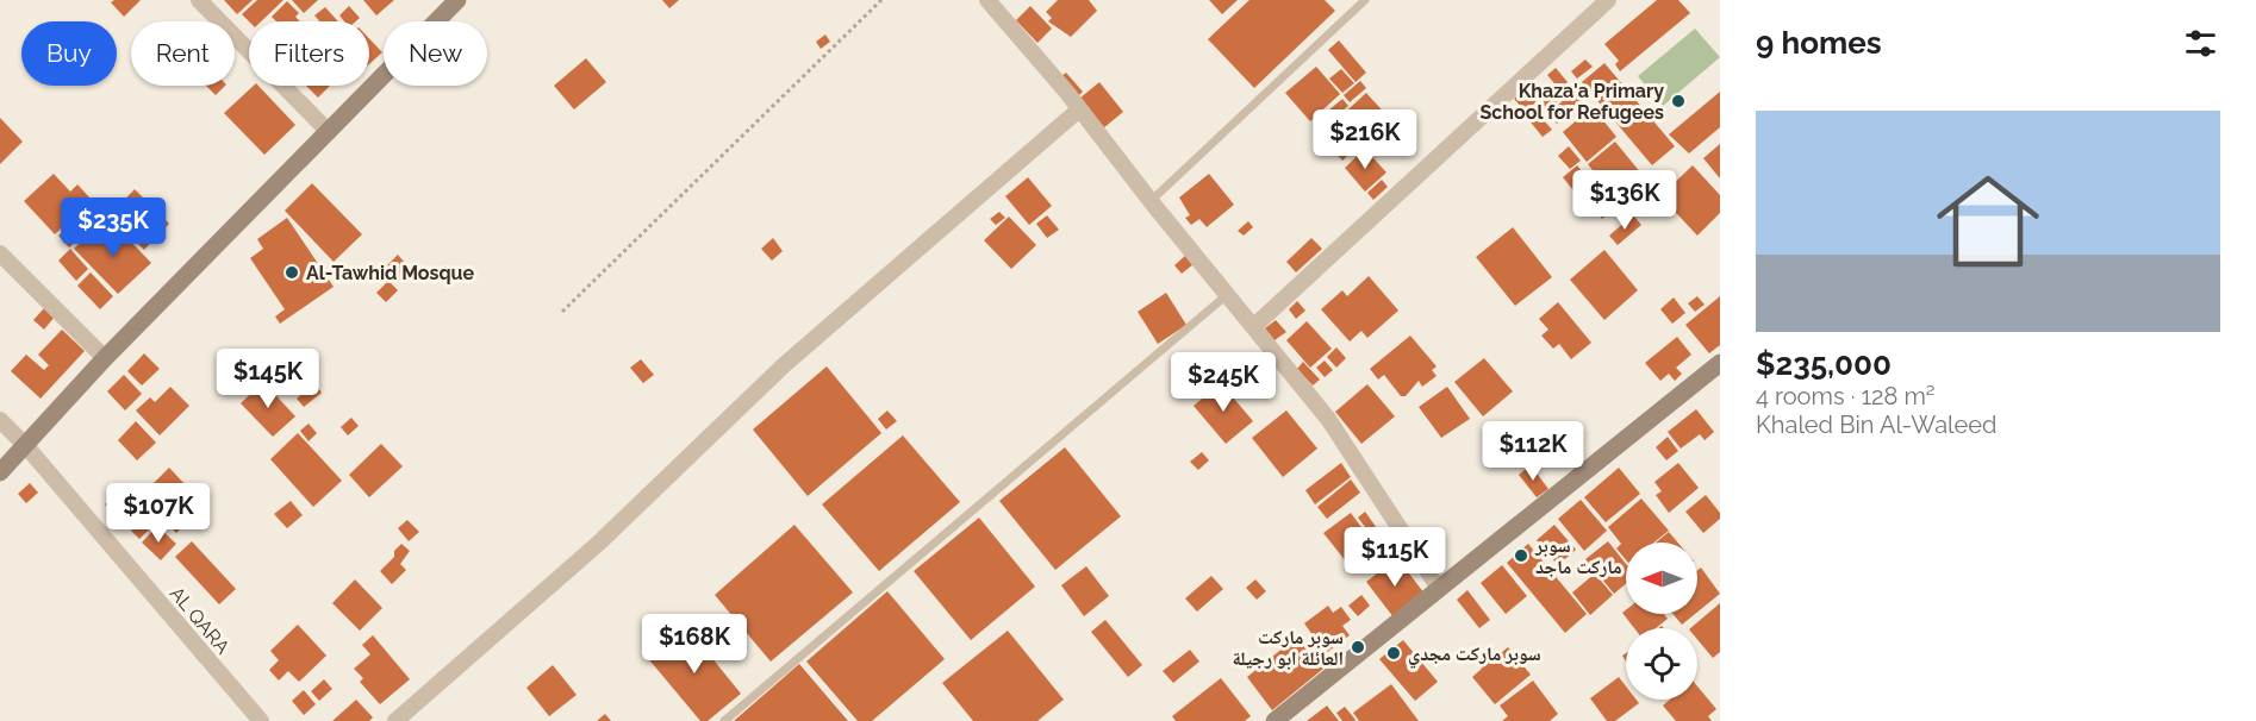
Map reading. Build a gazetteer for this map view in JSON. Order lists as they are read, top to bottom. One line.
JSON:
{"streets":{"street":["AL QARA"]},"places":["Khaza'a Primary School for Refugees","Al-Tawhid Mosque","سوبر ماركت ماجد","سوبر ماركت العائلة ابو رجيلة","سوبر ماركت مجدي"],"north":"left","page":{"heading":"9 homes","chip":["Buy","Rent","Filters","New"],"list":[{"name":"$235,000","note":"4 rooms · 128 m² · Khaled Bin Al-Waleed"}],"price":["$216K","$136K","$235K","$145K","$245K","$112K","$107K","$115K","$168K"]}}
